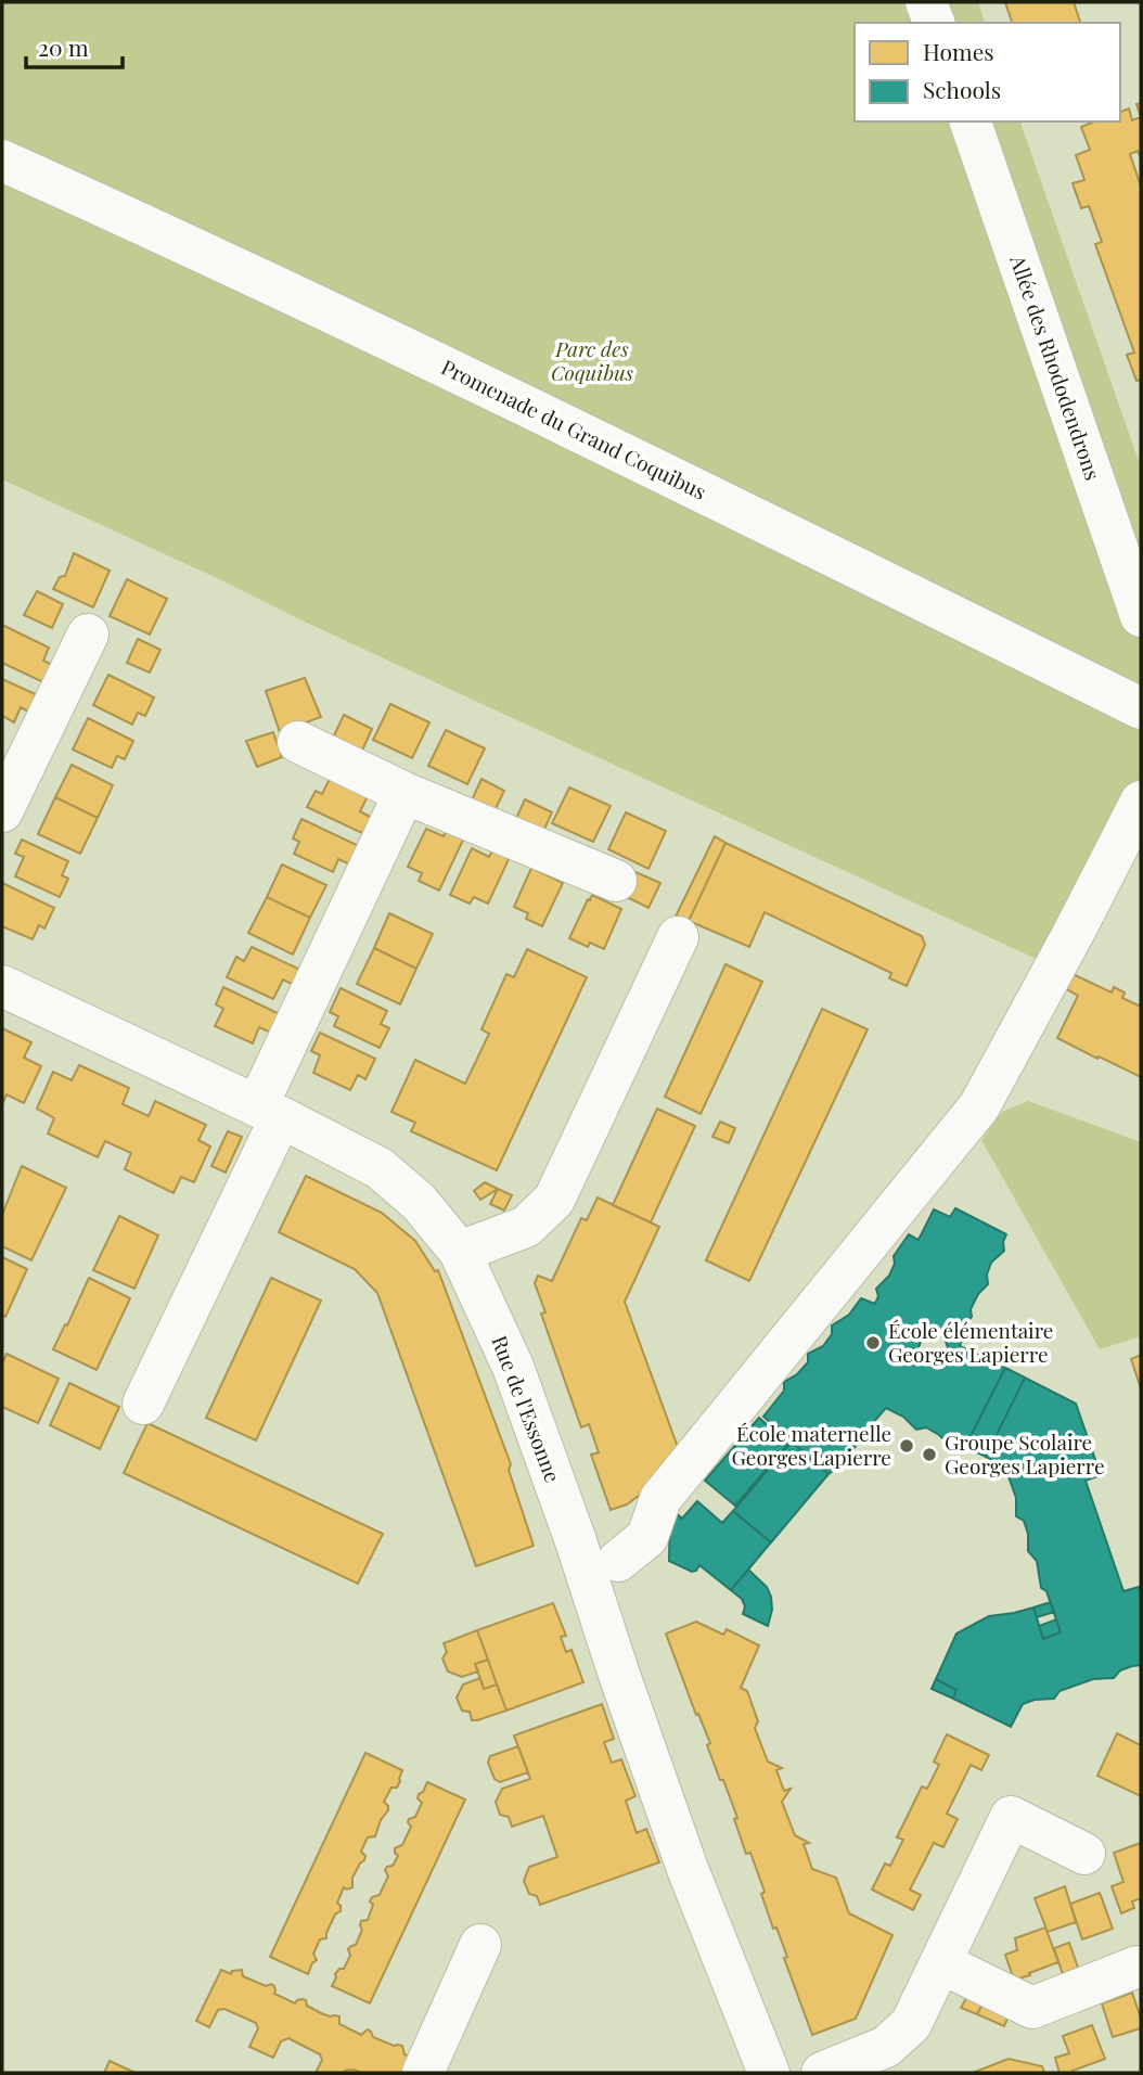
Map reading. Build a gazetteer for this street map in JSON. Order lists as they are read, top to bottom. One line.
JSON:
{"streets":{"street":["Allée des Rhododendrons","Promenade du Grand Coquibus","Rue de l'Essonne"]},"parks":["Parc des Coquibus"],"places":["École élémentaire Georges Lapierre","École maternelle Georges Lapierre","Groupe Scolaire Georges Lapierre"],"legend":["Homes","Schools"],"scale_bar":"20 m"}
